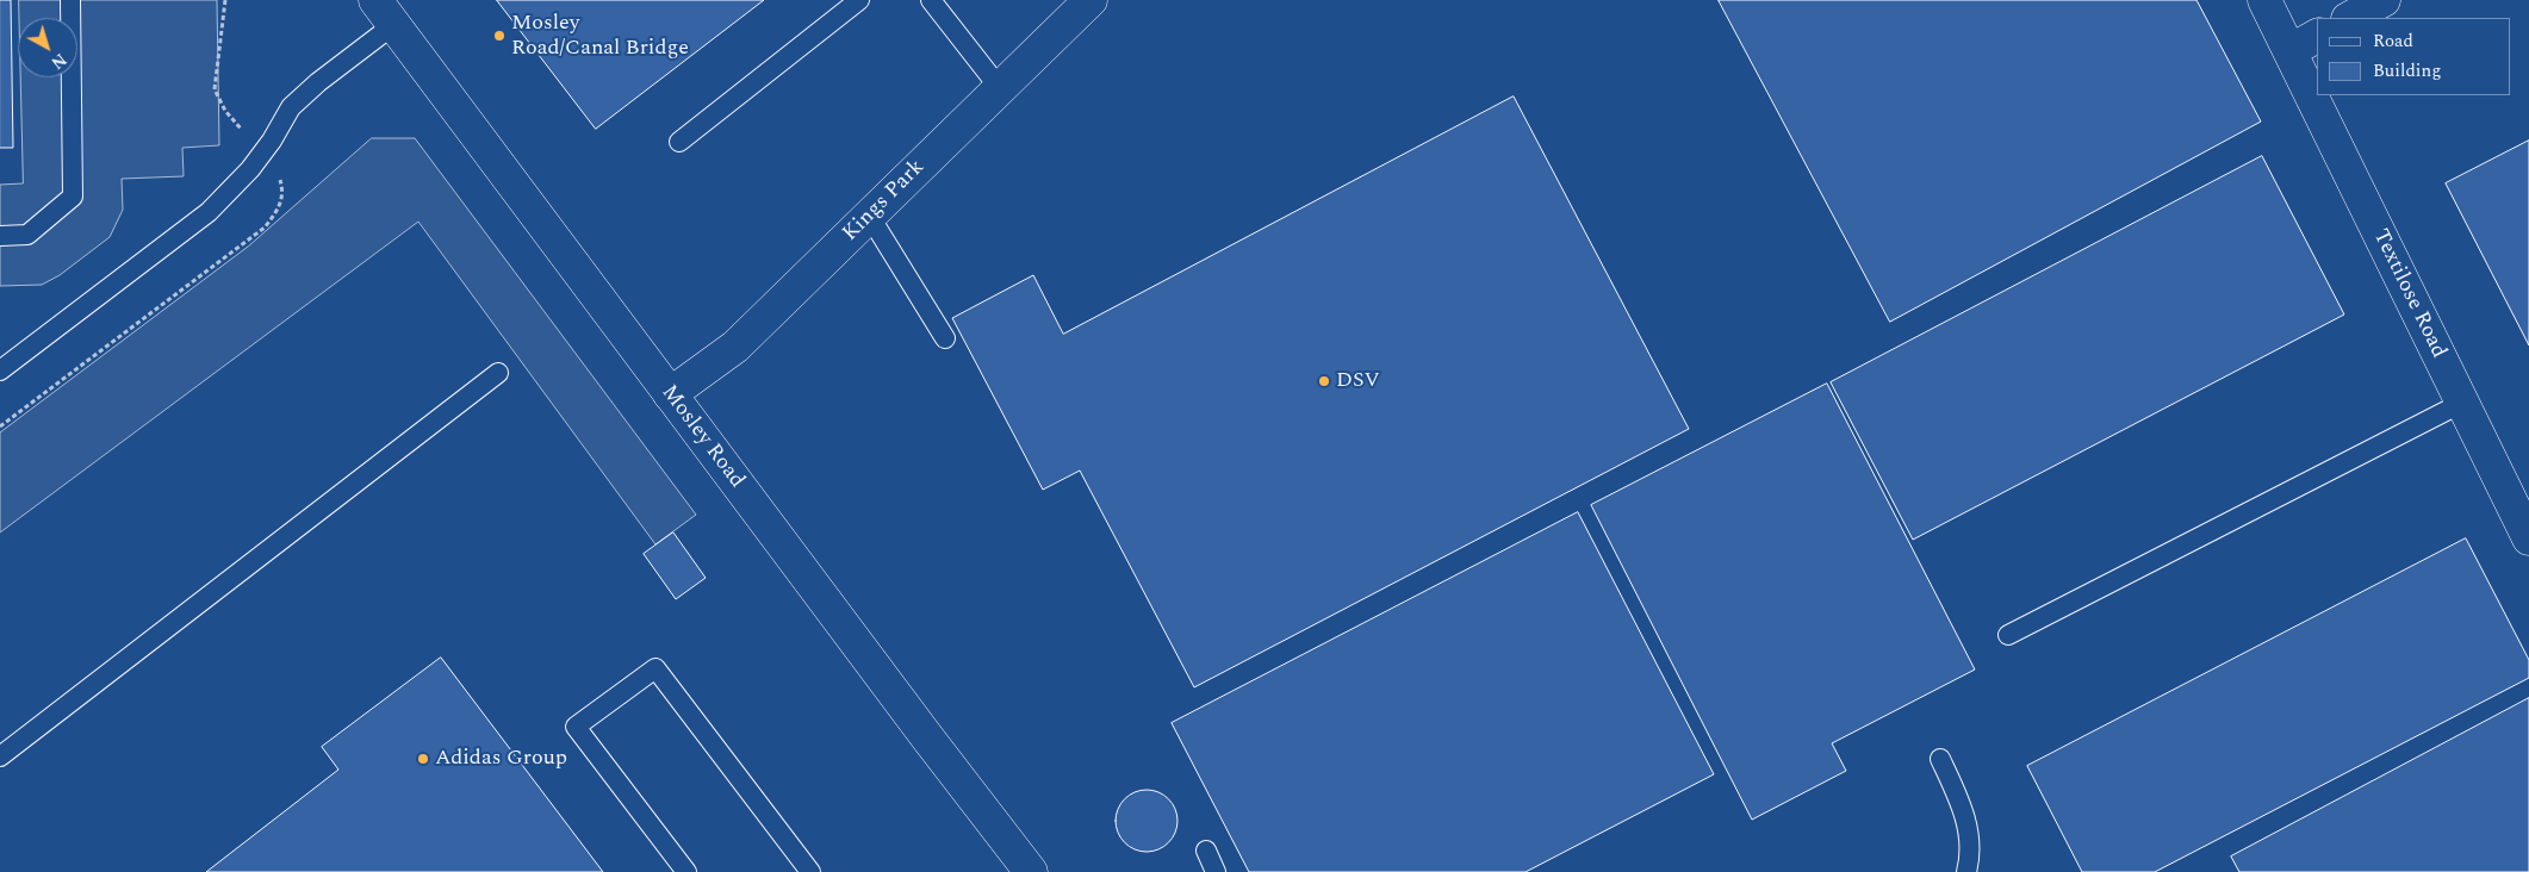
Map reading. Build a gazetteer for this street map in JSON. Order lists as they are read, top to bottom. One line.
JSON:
{"streets":{"street":["Kings Park","Textilose Road","Mosley Road"]},"crossings":[["Kings Park","Mosley Road"]],"places":["Mosley Road/Canal Bridge","DSV","Adidas Group"],"legend":["Road","Building"],"north":"bottom right"}
